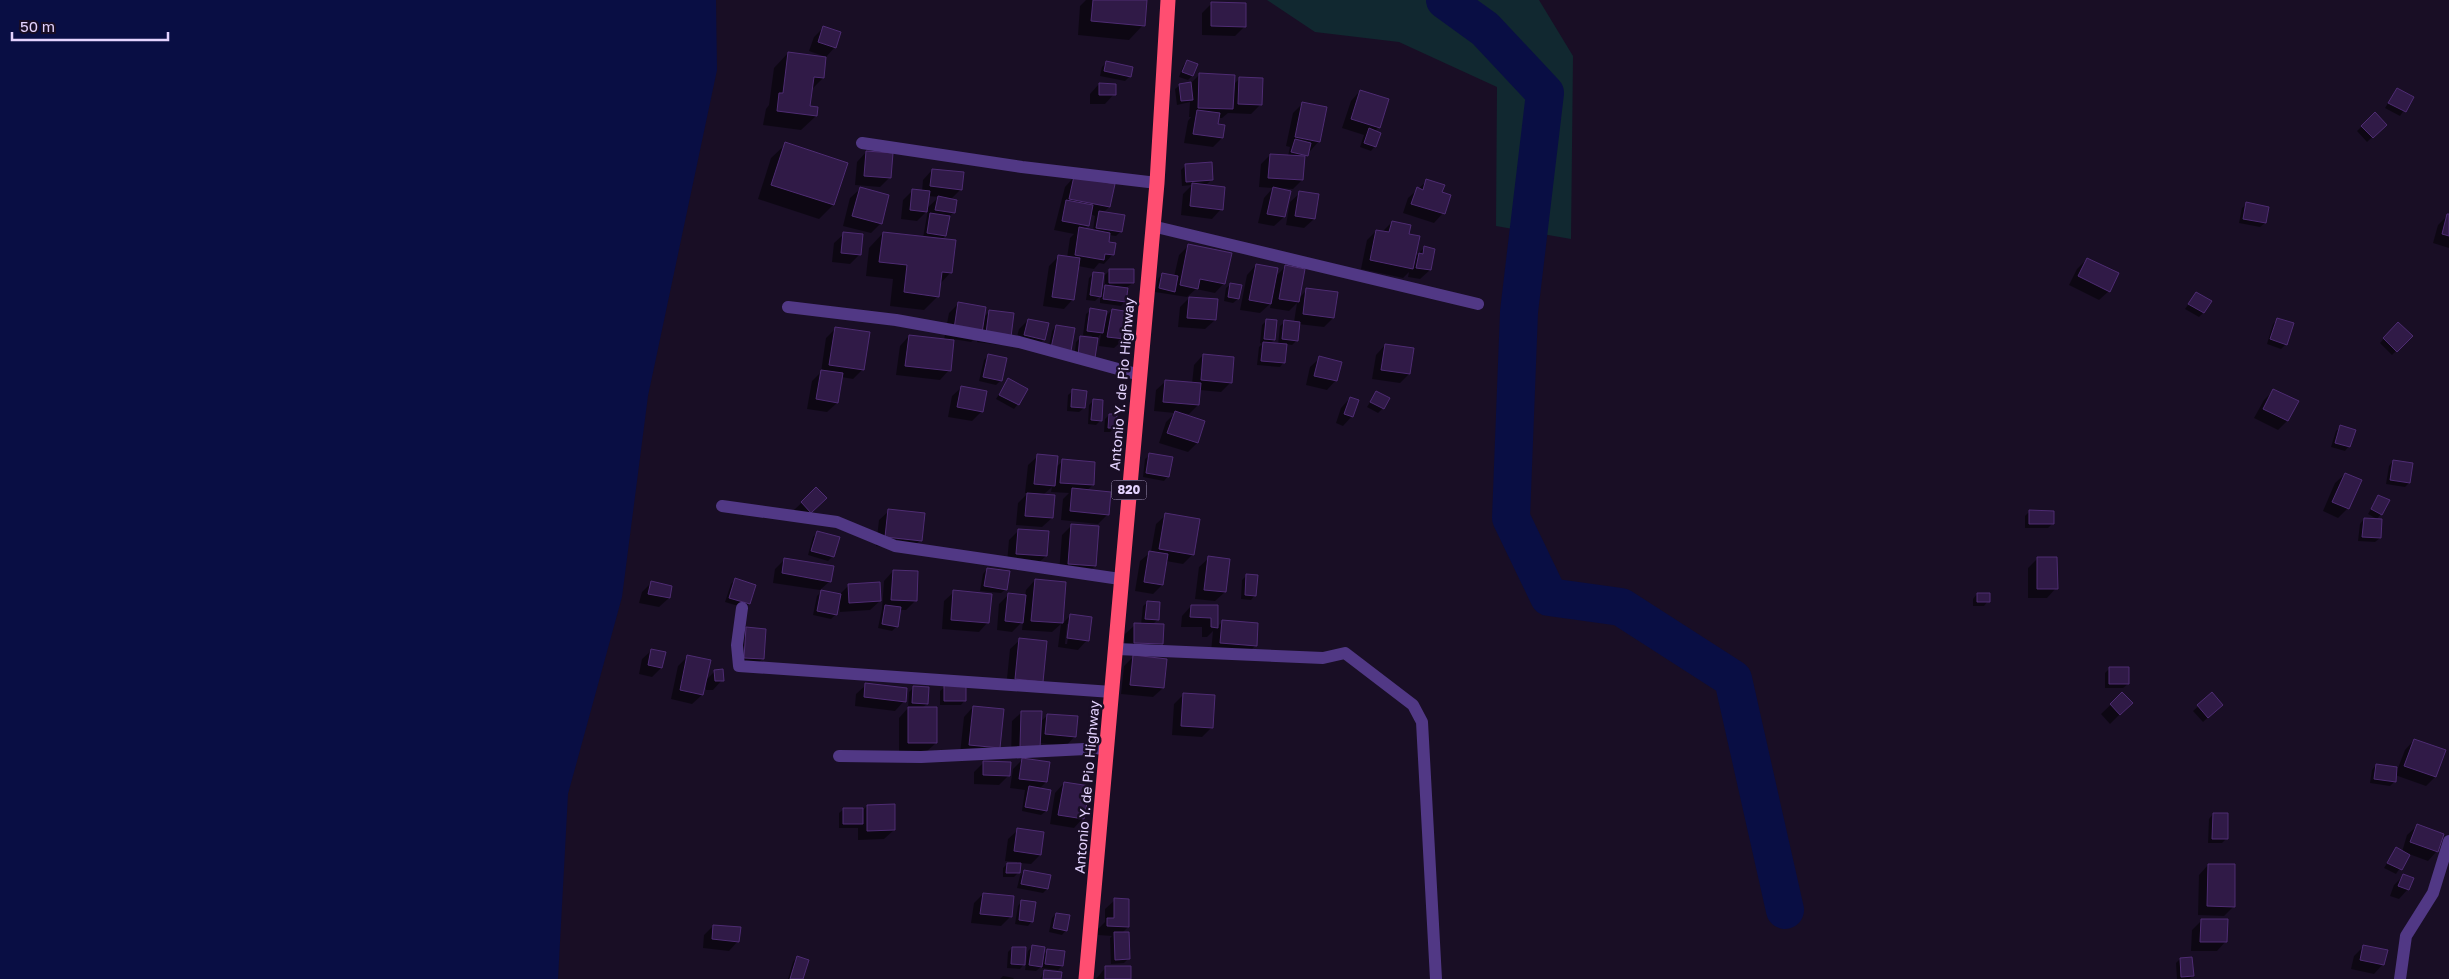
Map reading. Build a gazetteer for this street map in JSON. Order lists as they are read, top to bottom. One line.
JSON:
{"streets":{"highway":["Antonio Y. de Pio Highway","820"]},"scale_bar":"50 m"}
